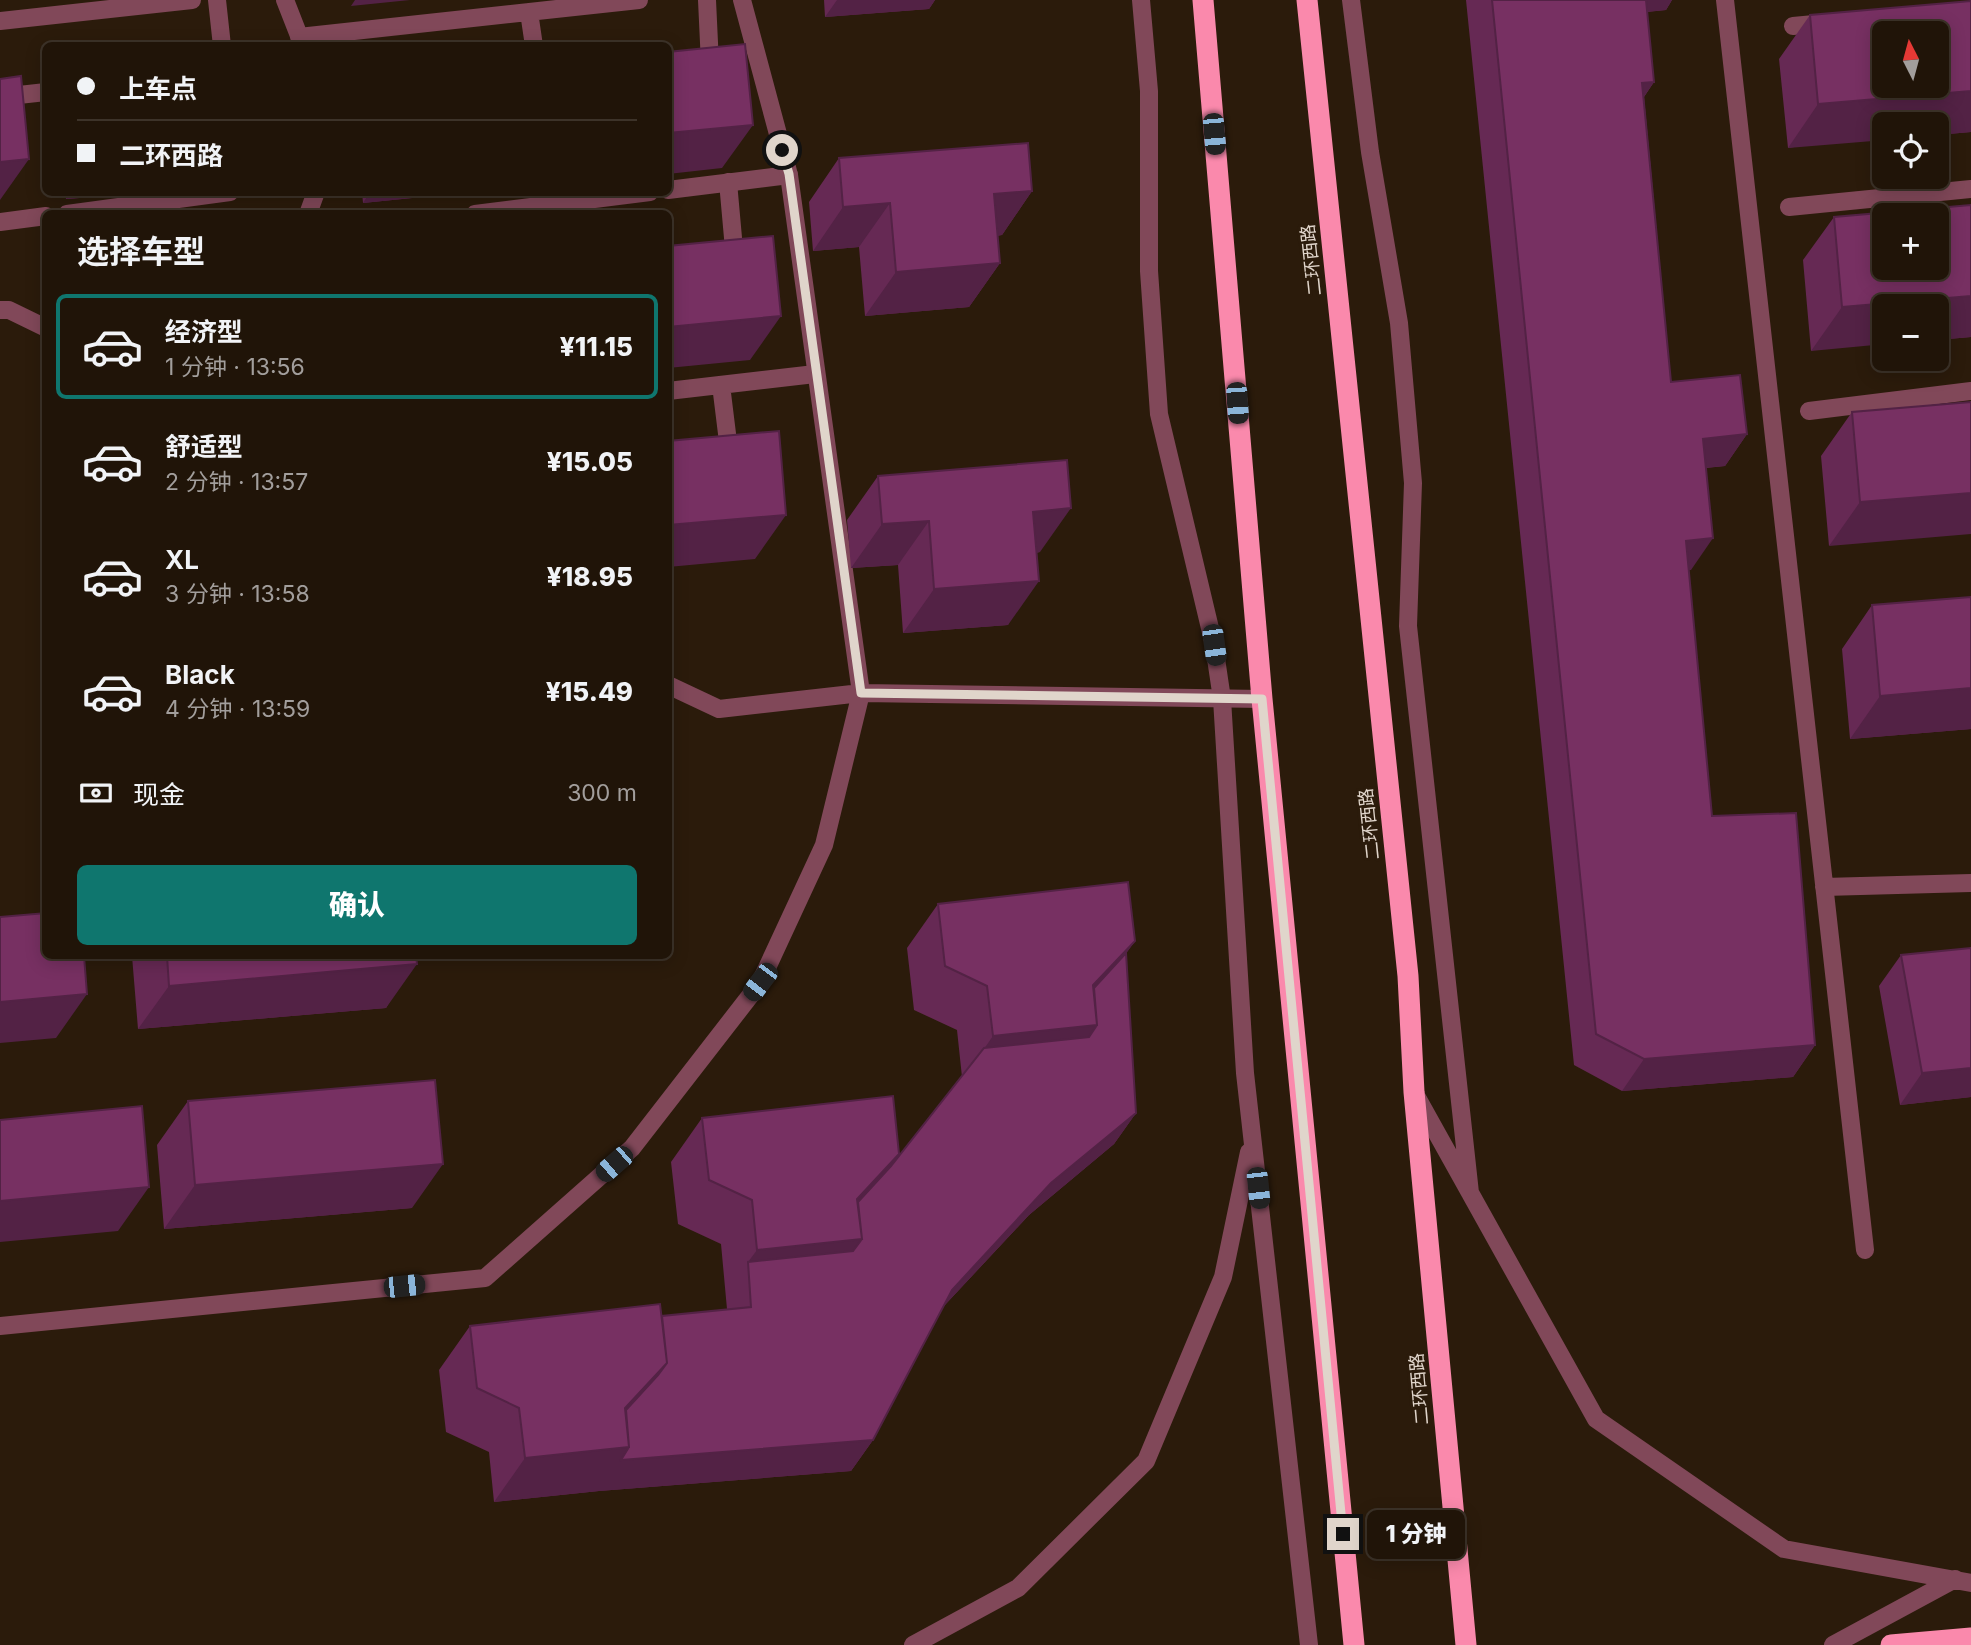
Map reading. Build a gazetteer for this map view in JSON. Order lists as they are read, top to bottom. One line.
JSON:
{"streets":{"highway":["二环西路"]},"north":"top","page":{"map_buttons":["+","−"],"banner":["上车点","二环西路"],"heading":"选择车型","list":[{"name":"经济型","note":"1 分钟 · 13:56","value":"¥11.15"},{"name":"舒适型","note":"2 分钟 · 13:57","value":"¥15.05"},{"name":"XL","note":"3 分钟 · 13:58","value":"¥18.95"},{"name":"Black","note":"4 分钟 · 13:59","value":"¥15.49"}],"pay":["现金","300 m"],"buttons":"确认","bubble":"1 分钟"}}
